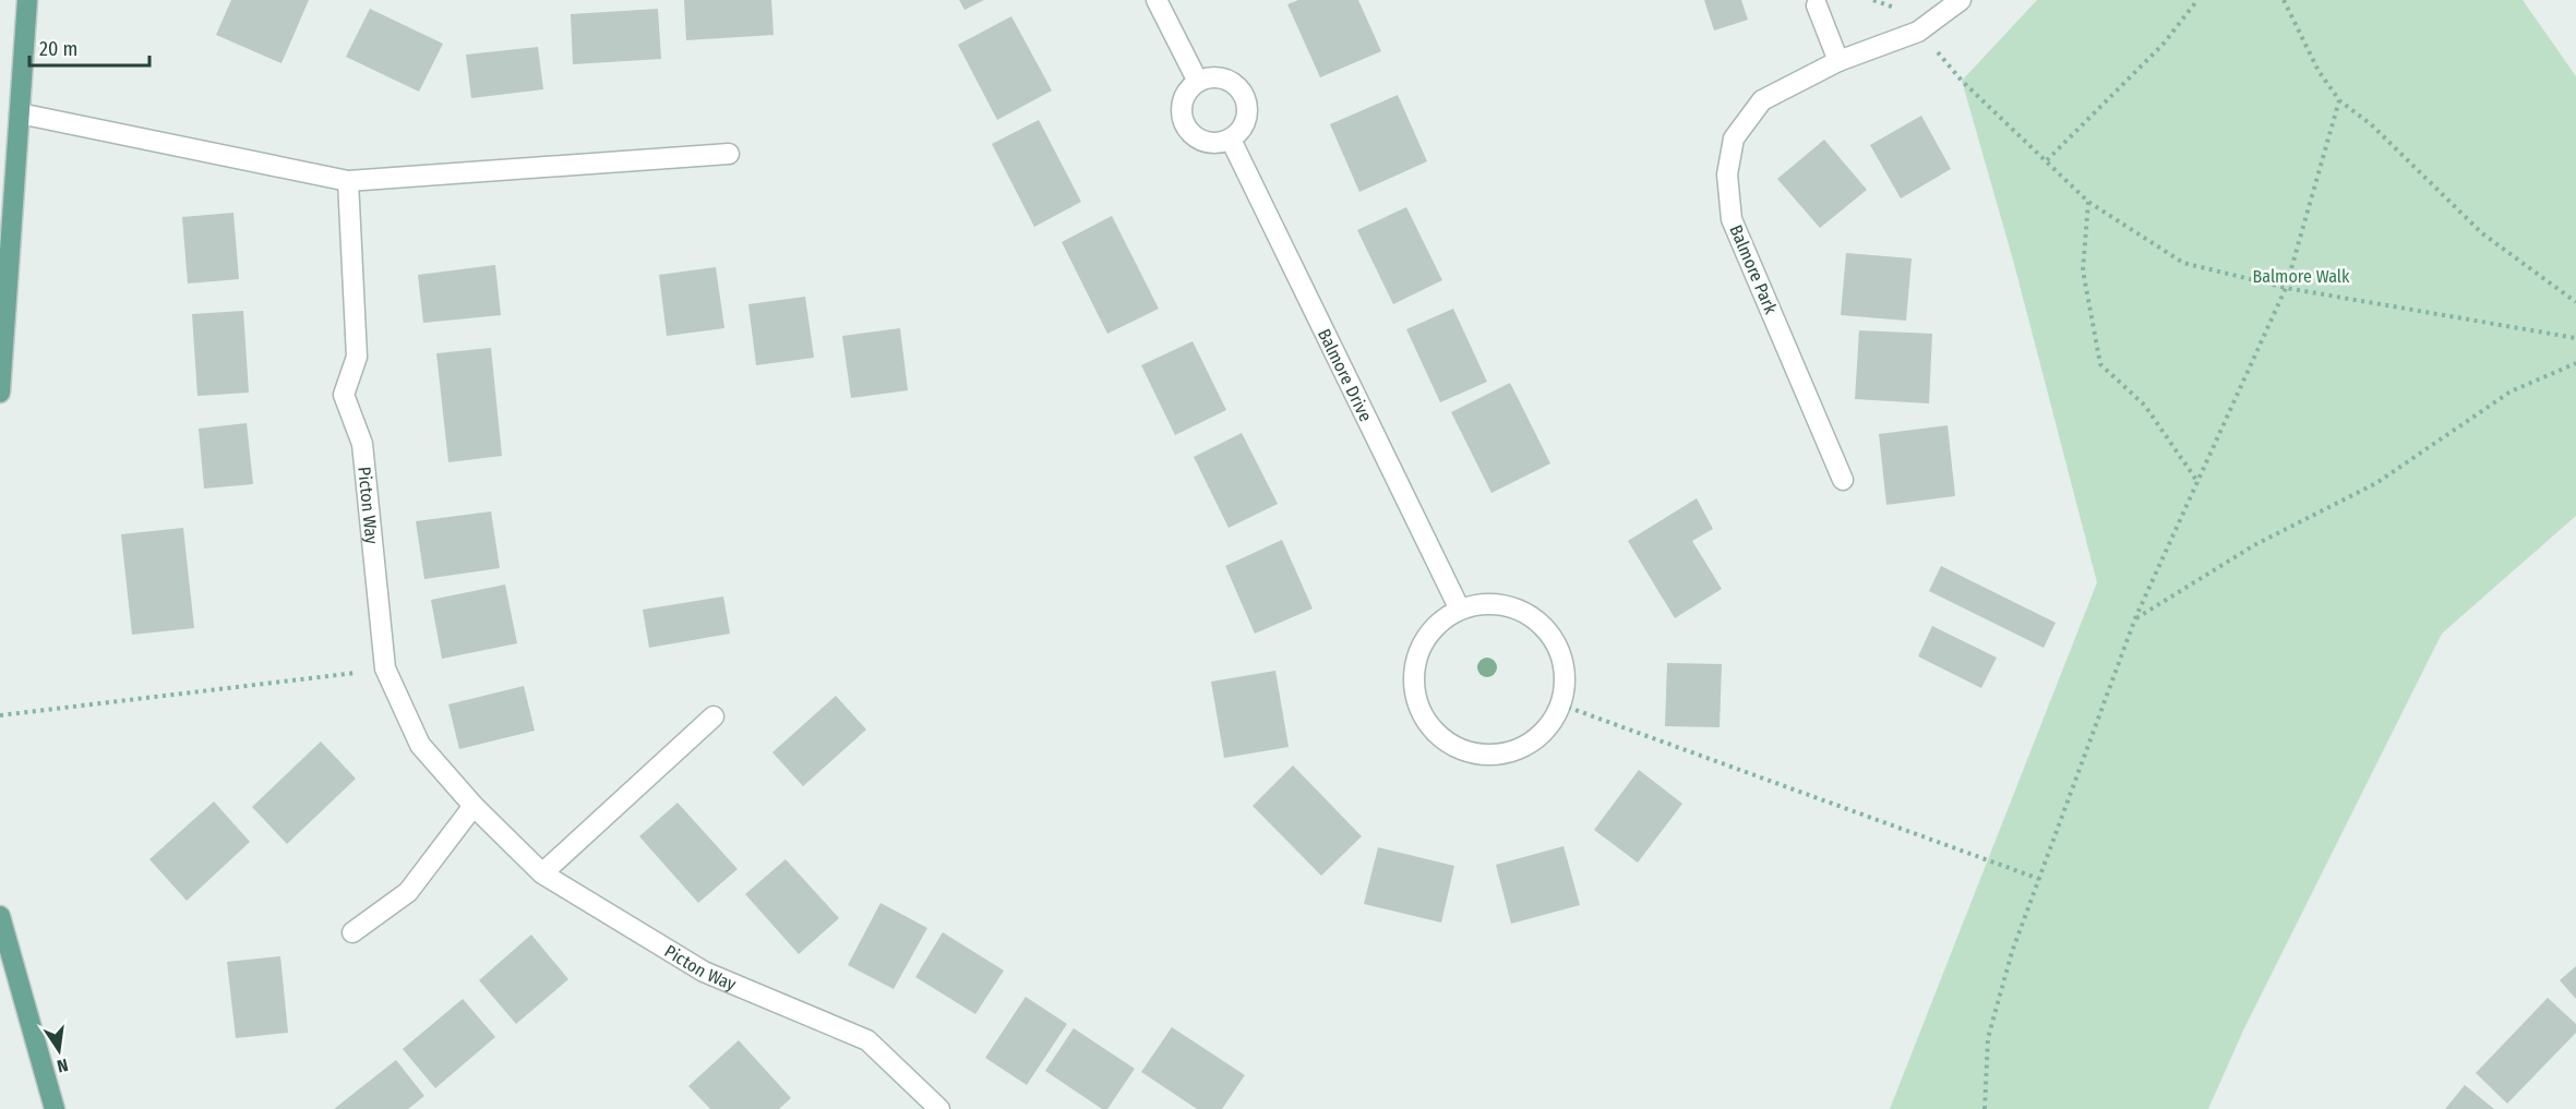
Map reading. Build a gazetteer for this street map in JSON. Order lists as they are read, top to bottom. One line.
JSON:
{"streets":{"street":["Balmore Park","Balmore Drive","Picton Way"]},"parks":["Balmore Walk"],"scale_bar":"20 m","north":"bottom"}
